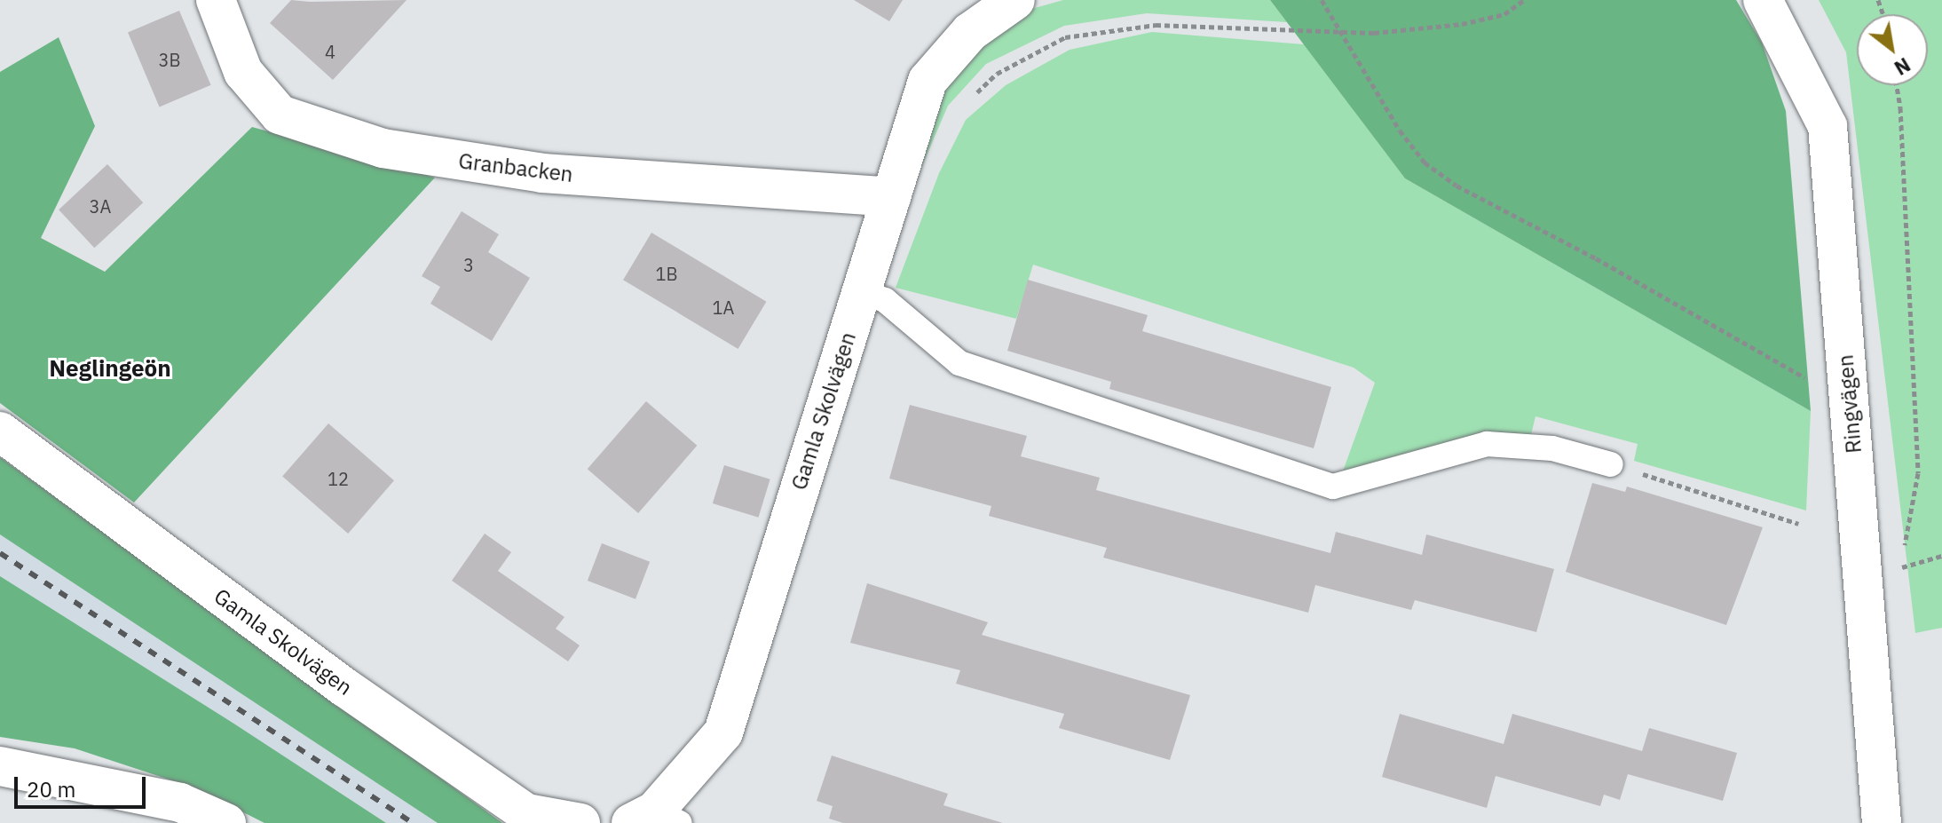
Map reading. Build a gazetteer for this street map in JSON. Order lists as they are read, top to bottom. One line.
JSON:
{"streets":{"street":["Granbacken","Ringvägen","Gamla Skolvägen"]},"crossings":[["Granbacken","Gamla Skolvägen"]],"districts":["Neglingeön"],"house_numbers":["4","3B","3A","3","1B","1A","12"],"scale_bar":"20 m","north":"bottom right"}
